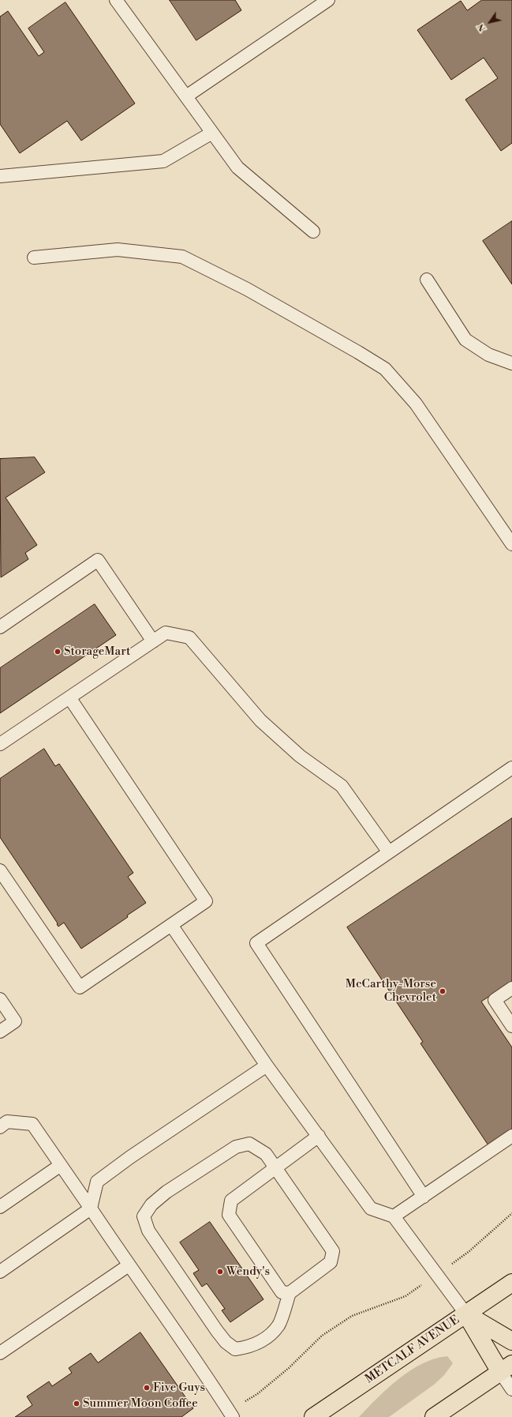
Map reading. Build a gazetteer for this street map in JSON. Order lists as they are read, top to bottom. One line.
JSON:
{"streets":{"main road":["METCALF AVENUE"]},"places":["StorageMart","McCarthy-Morse Chevrolet","Wendy's","Five Guys","Summer Moon Coffee"],"north":"bottom left"}
